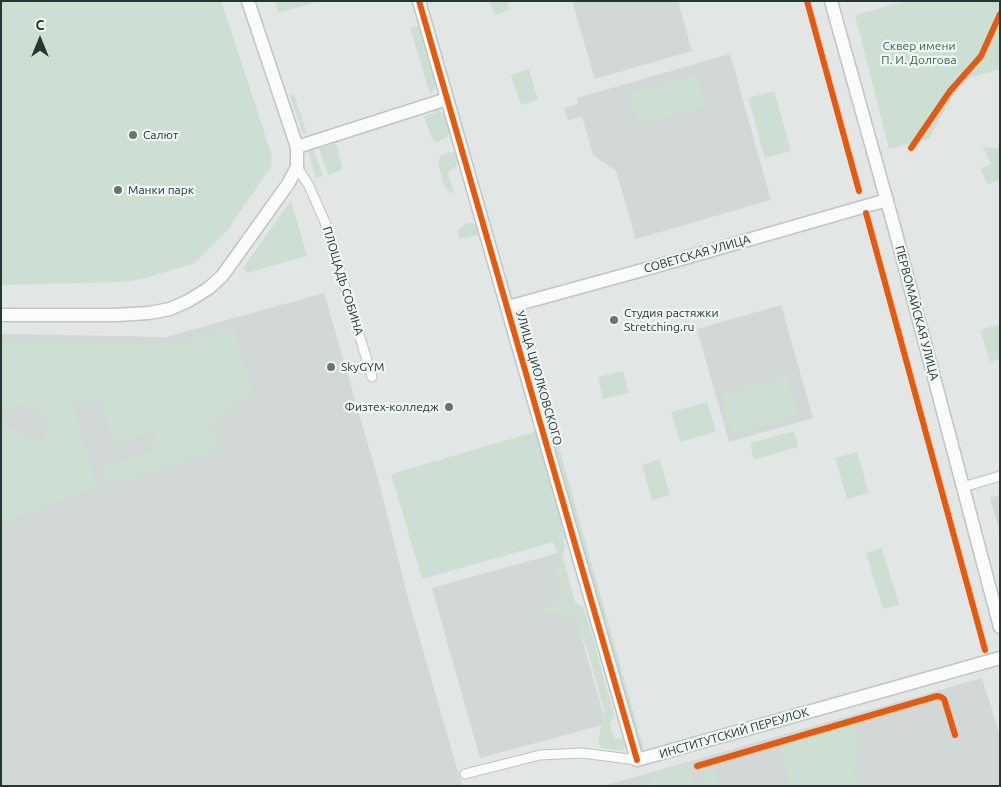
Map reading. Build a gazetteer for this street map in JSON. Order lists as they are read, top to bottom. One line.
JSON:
{"streets":{"street":["СОВЕТСКАЯ УЛИЦА","ПЛОЩАДЬ СОБИНА","ПЕРВОМАЙСКАЯ УЛИЦА","УЛИЦА ЦИОЛКОВСКОГО","ИНСТИТУТСКИЙ ПЕРЕУЛОК"]},"crossings":[["СОВЕТСКАЯ УЛИЦА","ПЕРВОМАЙСКАЯ УЛИЦА"],["СОВЕТСКАЯ УЛИЦА","УЛИЦА ЦИОЛКОВСКОГО"],["УЛИЦА ЦИОЛКОВСКОГО","ИНСТИТУТСКИЙ ПЕРЕУЛОК"]],"parks":["Сквер имени П. И. Долгова"],"places":["Салют","Манки парк","Студия растяжки Stretching.ru","SkyGYM","Физтех-колледж"],"north":"top"}
